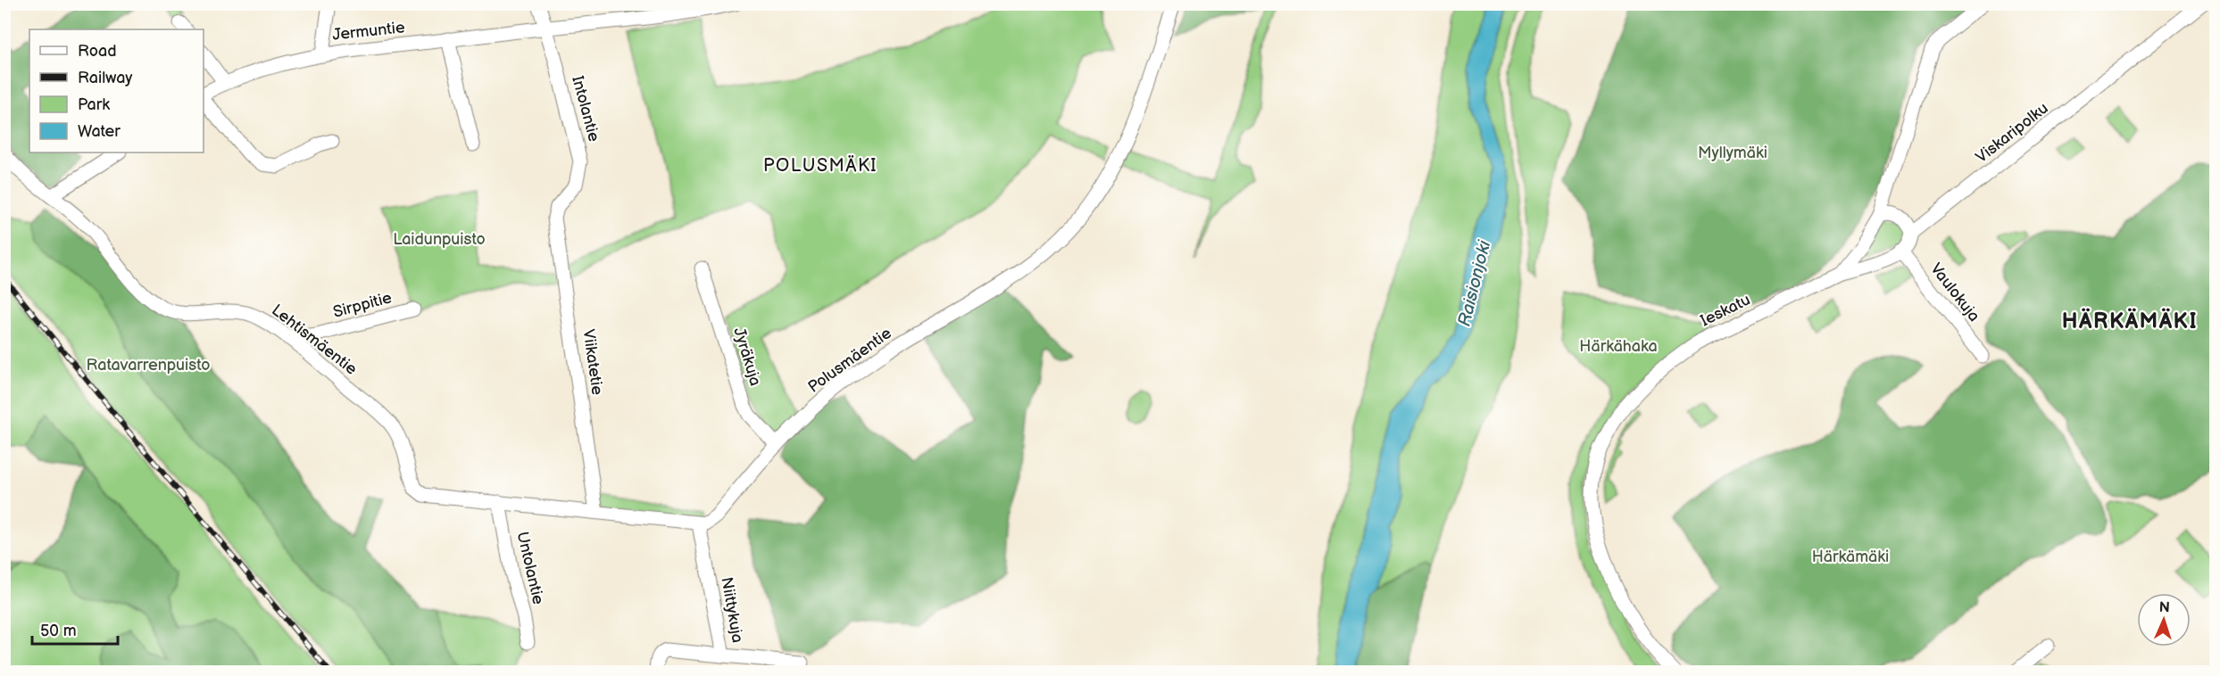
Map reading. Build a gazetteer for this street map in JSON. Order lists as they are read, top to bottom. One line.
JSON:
{"streets":{"street":["Jermuntie","Intolantie","Viskaripolku","Vaulokuja","Sirppitie","Ieskatu","Lehtismäentie","Jyräkuja","Polusmäentie","Viikatetie","Untolantie","Niittykuja"]},"crossings":[["Jermuntie","Intolantie"],["Intolantie","Viikatetie"],["Viskaripolku","Vaulokuja"],["Sirppitie","Lehtismäentie"],["Lehtismäentie","Untolantie"],["Jyräkuja","Polusmäentie"],["Polusmäentie","Niittykuja"]],"districts":["POLUSMÄKI","HÄRKÄMÄKI"],"water":["Raisionjoki"],"parks":["Myllymäki","Laidunpuisto","Härkähaka","Ratavarrenpuisto","Härkämäki"],"legend":["Road","Railway","Park","Water"],"scale_bar":"50 m","north":"top"}
